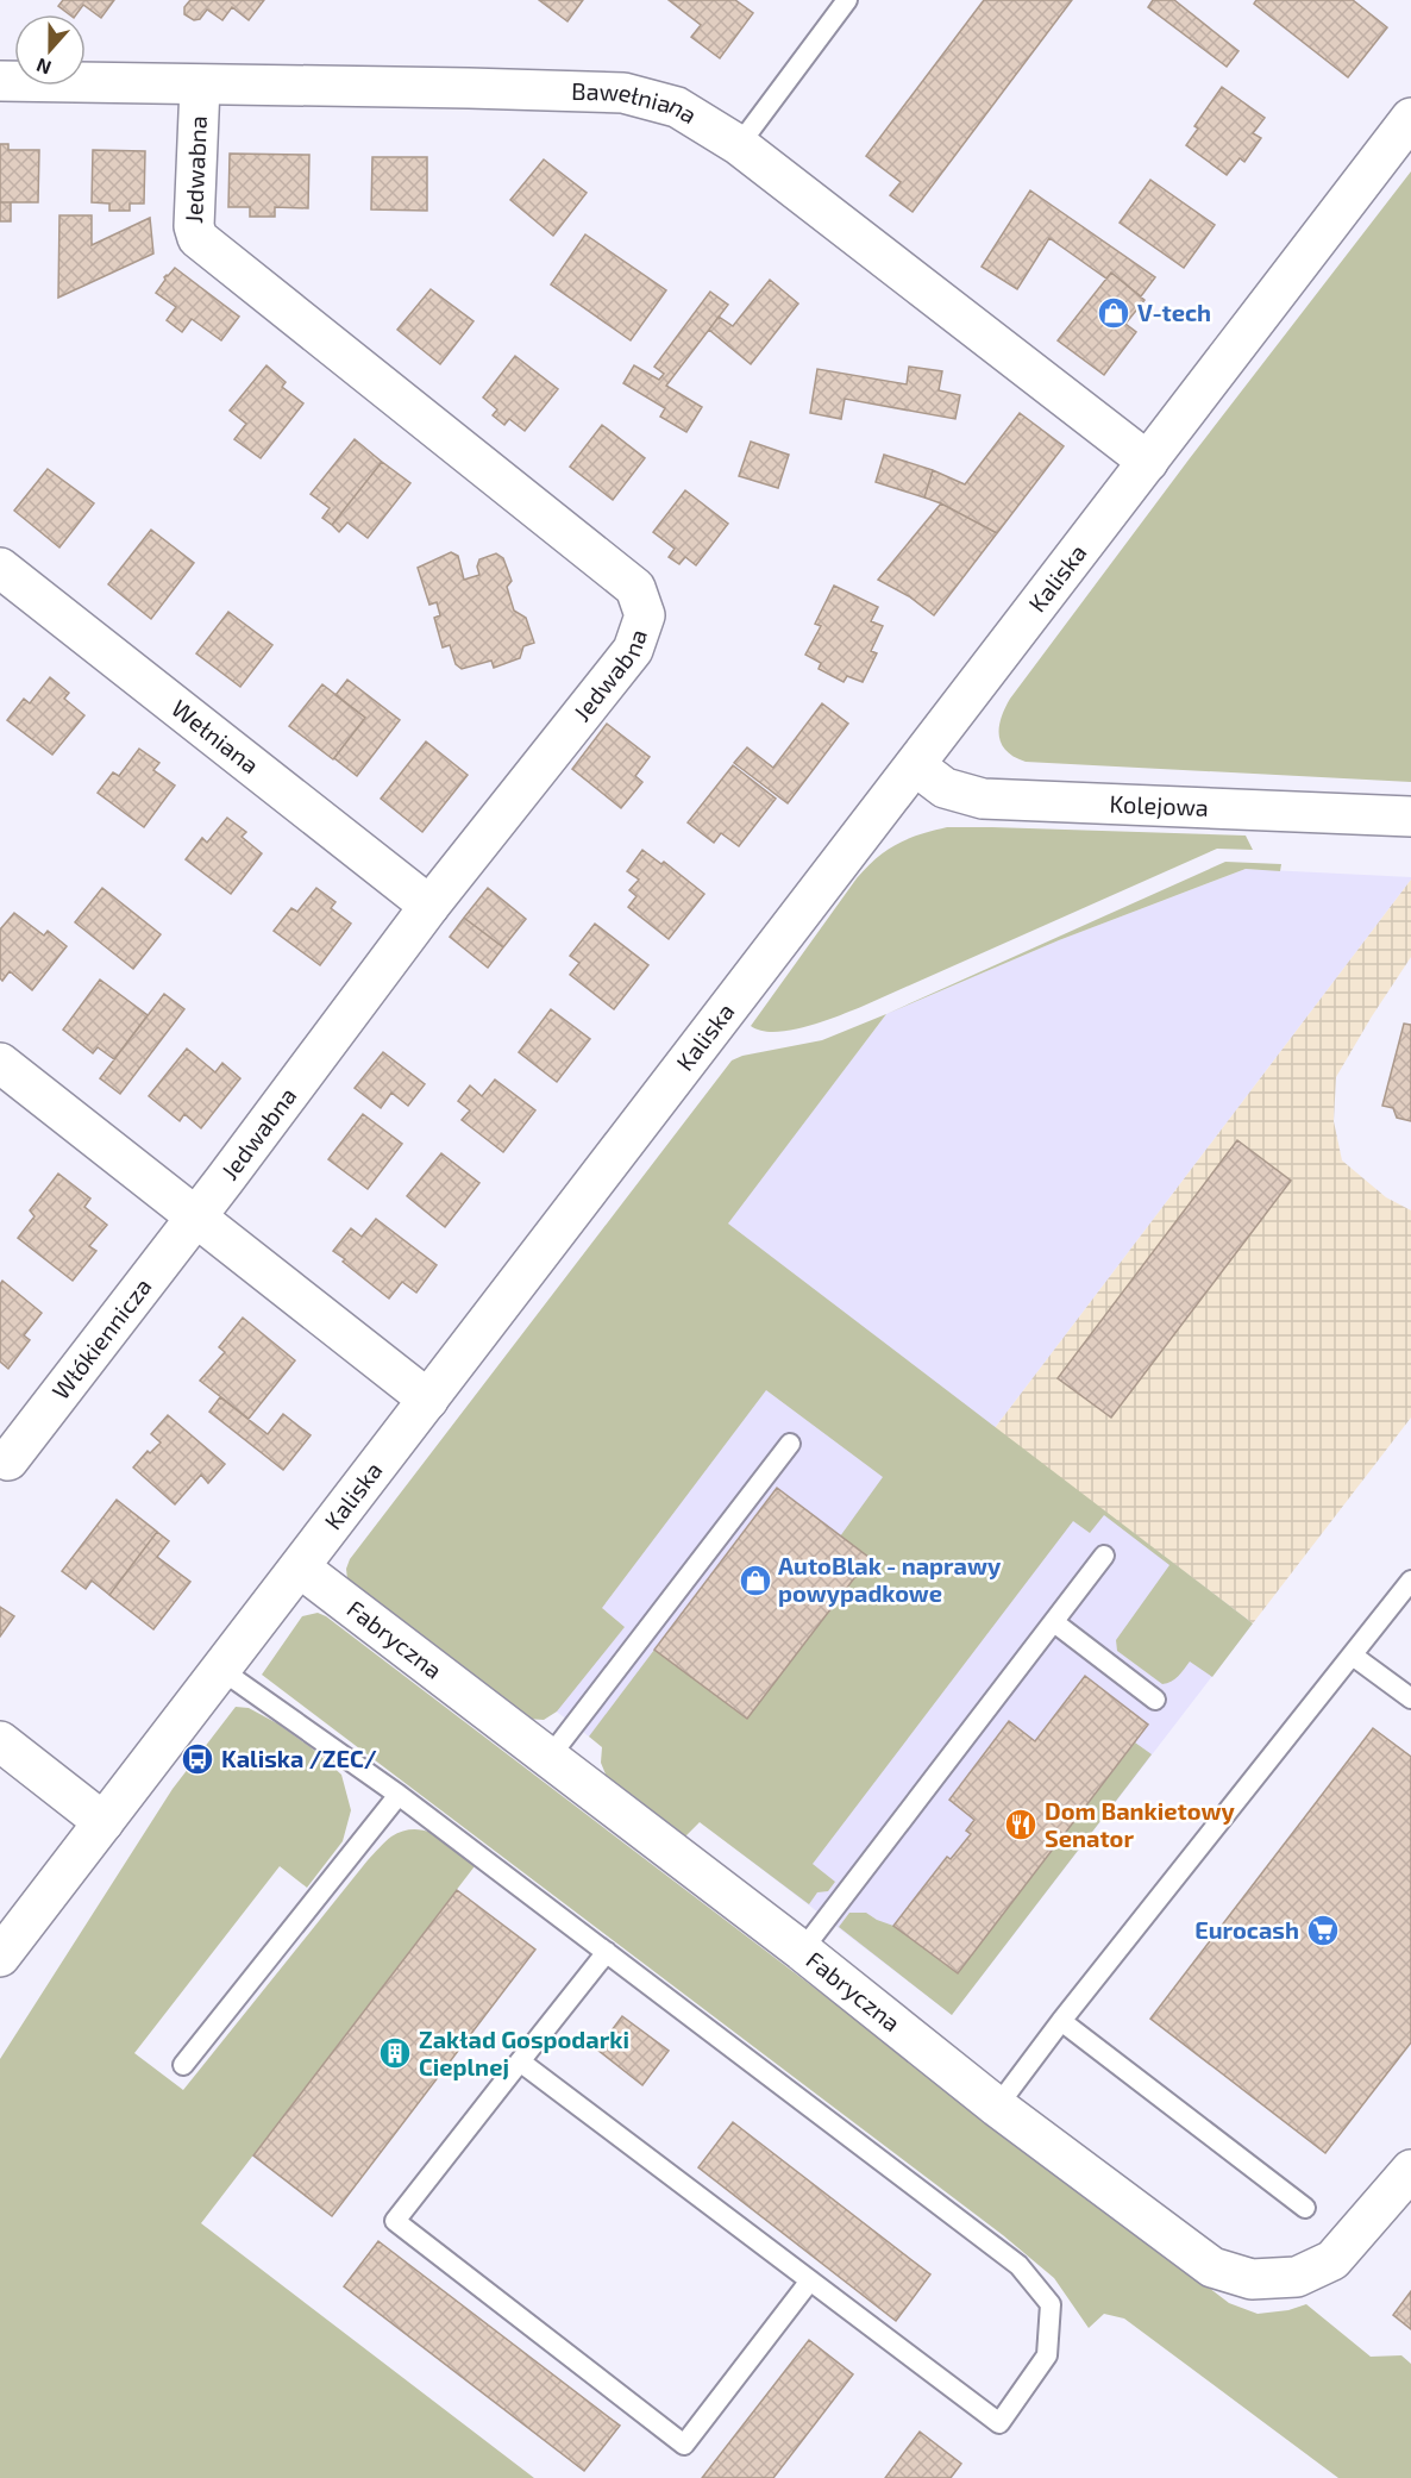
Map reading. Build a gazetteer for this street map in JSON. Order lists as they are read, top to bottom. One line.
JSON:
{"streets":{"street":["Bawełniana","Jedwabna","Kaliska","Wełniana","Kolejowa","Włókiennicza","Fabryczna"]},"crossings":[["Bawełniana","Jedwabna"],["Bawełniana","Kaliska"],["Jedwabna","Wełniana"],["Jedwabna","Włókiennicza"],["Kaliska","Kolejowa"],["Kaliska","Fabryczna"]],"places":{"shop":["V-tech","AutoBlak - naprawy powypadkowe"],"bus stop":["Kaliska /ZEC/"],"restaurant":["Dom Bankietowy Senator"],"supermarket":["Eurocash"],"building":["Zakład Gospodarki Cieplnej"]},"north":"bottom"}
